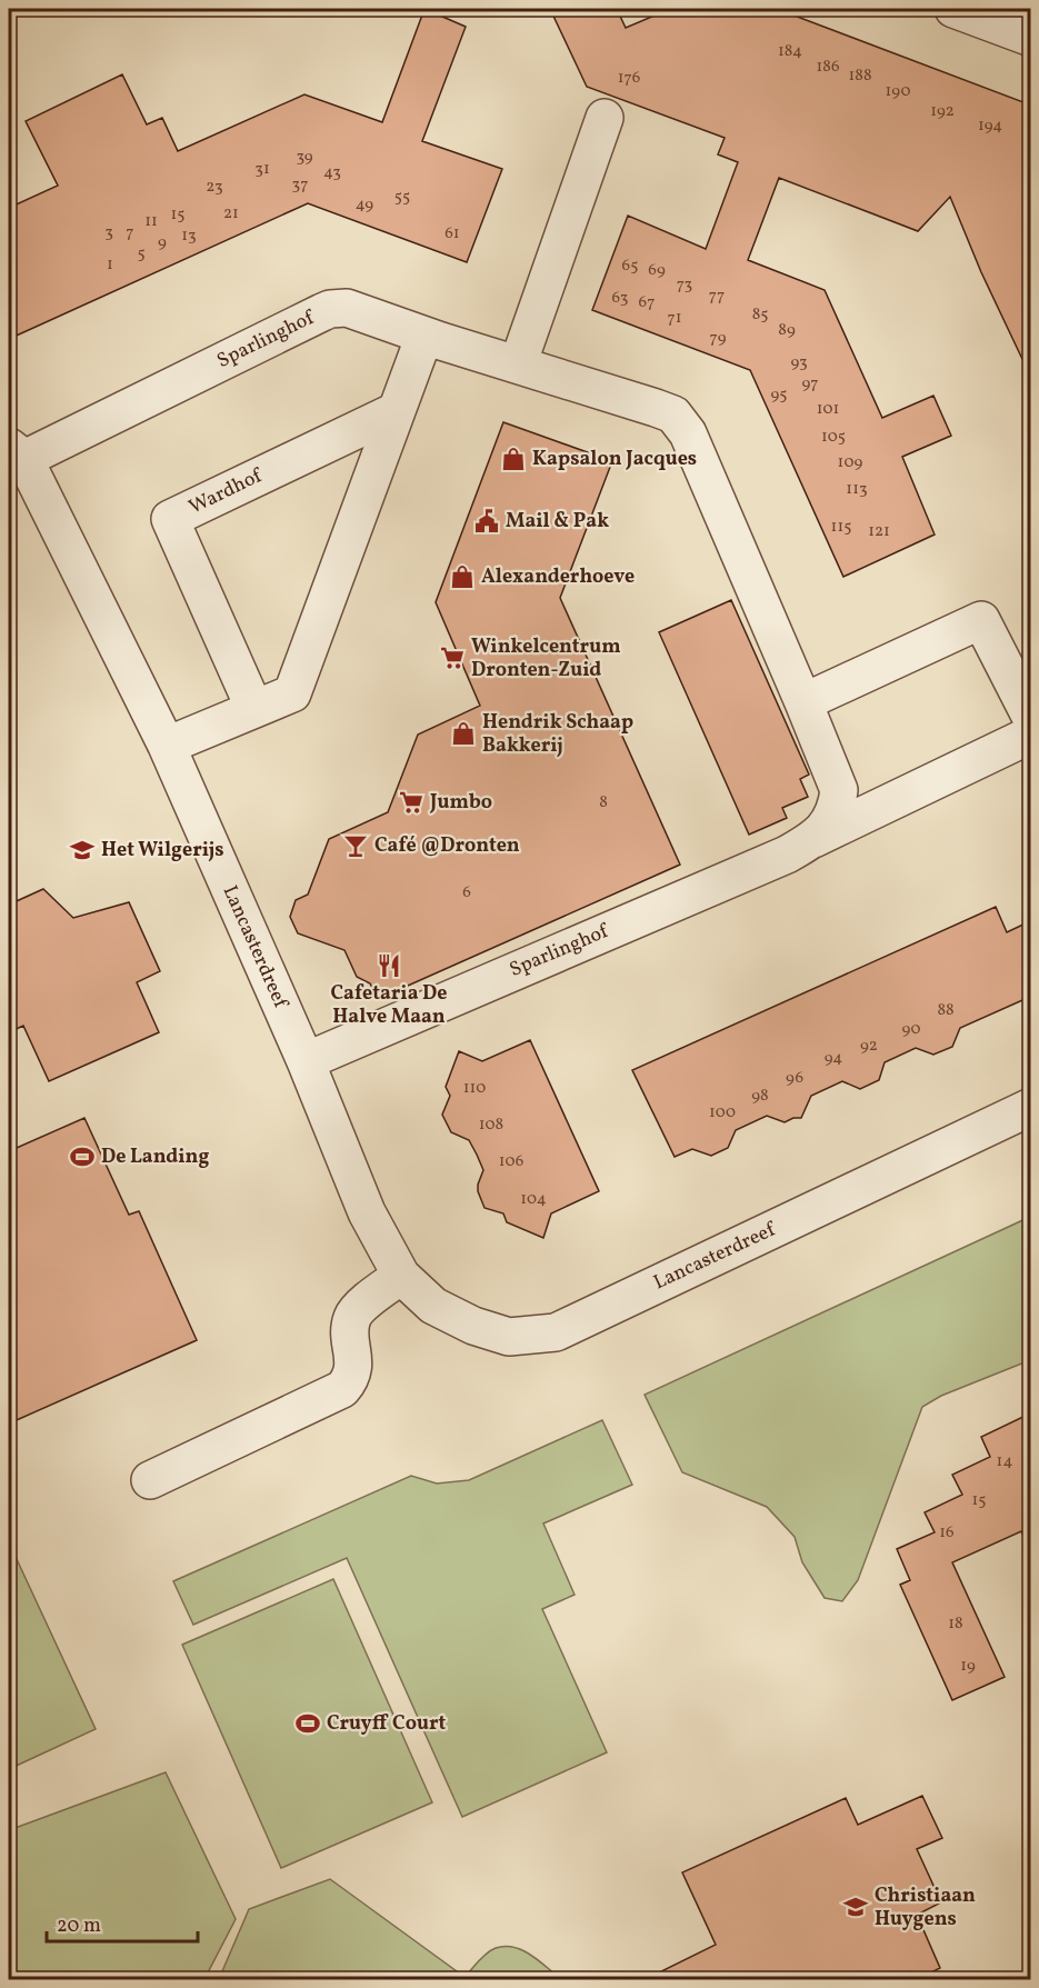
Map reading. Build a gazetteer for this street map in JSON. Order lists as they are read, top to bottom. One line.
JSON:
{"streets":{"street":["Sparlinghof","Wardhof","Lancasterdreef"]},"crossings":[["Sparlinghof","Lancasterdreef"]],"places":{"shop":["Kapsalon Jacques","Alexanderhoeve","Hendrik Schaap Bakkerij"],"public building":["Mail & Pak"],"supermarket":["Winkelcentrum Dronten-Zuid","Jumbo"],"bar":["Café @Dronten"],"school or university":["Het Wilgerijs","Christiaan Huygens"],"restaurant":["Cafetaria De Halve Maan"],"sports":["De Landing","Cruyff Court"]},"house_numbers":["184","186","188","176","190","192","194","39","31","43","37","23","55","49","21","15","11","3","7","61","13","9","5","1","65","69","73","77","63","67","85","71","89","79","93","97","95","101","105","109","113","115","121","8","6","88","90","92","94","96","110","98","100","108","106","104","14","15","16","18","19"],"scale_bar":"20 m"}
